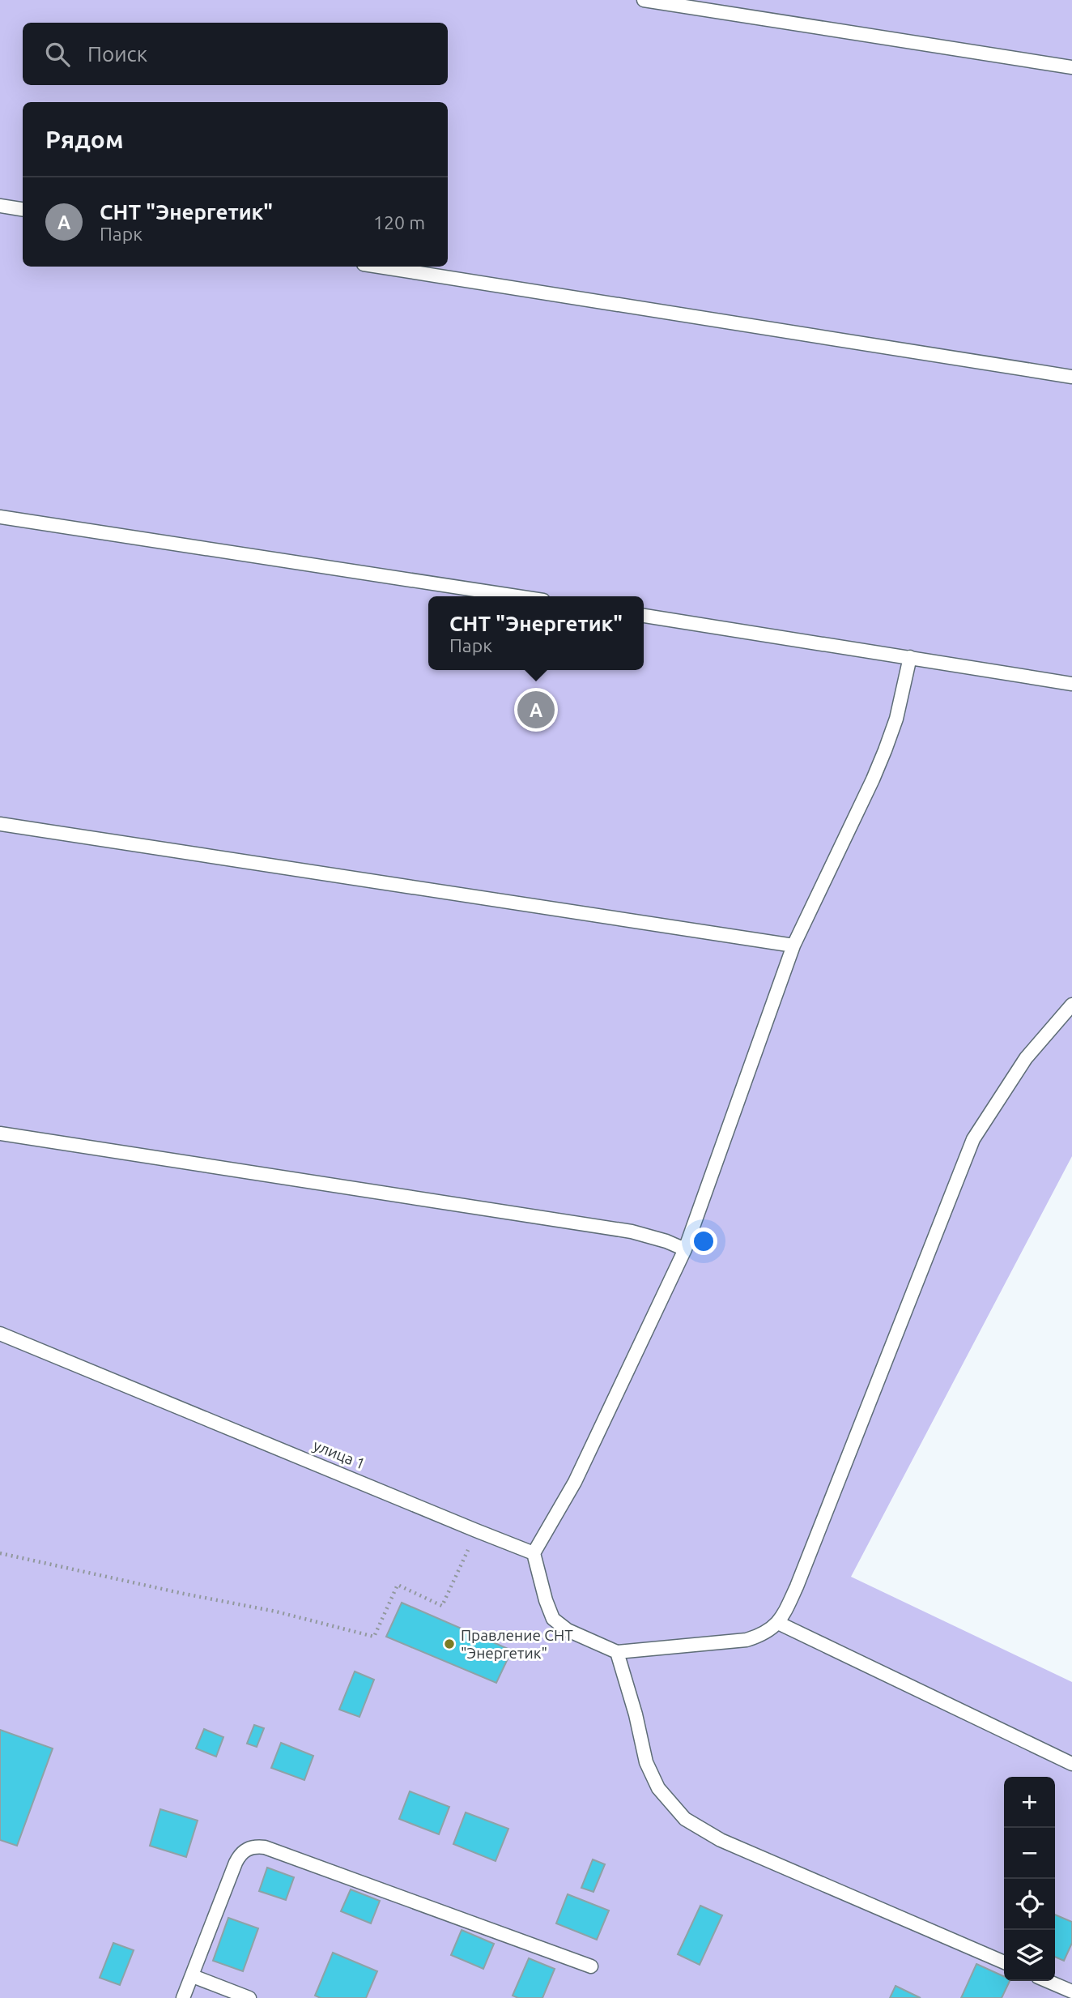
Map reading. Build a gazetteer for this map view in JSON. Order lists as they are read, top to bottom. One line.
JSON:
{"streets":{"lane":["улица 1"]},"places":["Правление СНТ \"Энергетик\""],"page":{"search":"Поиск","heading":"Рядом","list":[{"mark":"A","name":"СНТ \"Энергетик\"","note":"Парк","value":"120 m"}],"popup":["СНТ \"Энергетик\"","Парк"],"pins":"A","map_buttons":["+","−"]}}
